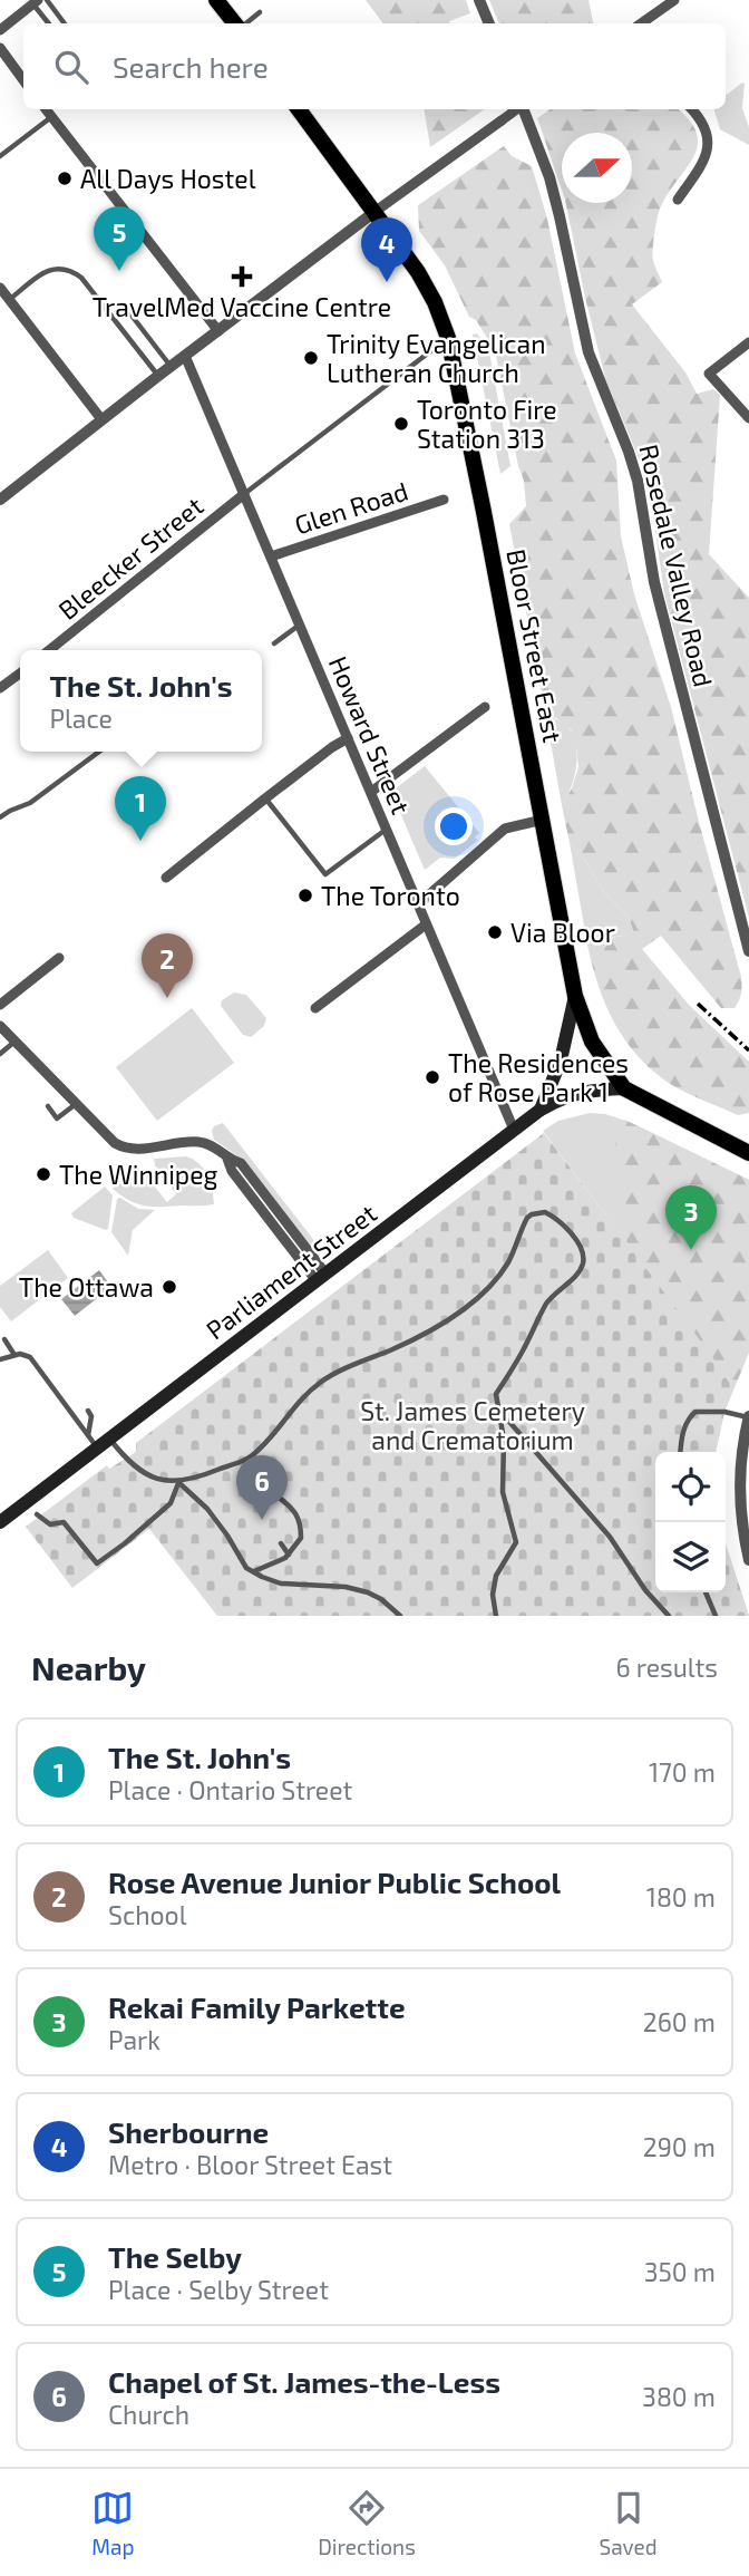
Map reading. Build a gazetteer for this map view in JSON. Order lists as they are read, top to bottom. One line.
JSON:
{"streets":{"main road":["Bloor Street East","Parliament Street"],"street":["Glen Road","Bleecker Street","Rosedale Valley Road","Howard Street"]},"crossings":[["Glen Road","Howard Street"],["Bleecker Street","Howard Street"],["Bloor Street East","Parliament Street"],["Howard Street","Parliament Street"]],"parks":["St. James Cemetery and Crematorium"],"places":{"other":["All Days Hostel","Trinity Evangelican Lutheran Church","Toronto Fire Station 313","The Toronto","Via Bloor","The Residences of Rose Park 1","The Winnipeg","The Ottawa"],"health":["TravelMed Vaccine Centre"]},"north":"right","page":{"search":"Search here","pins":["5","4","1","2","3","6"],"popup":["The St. John's","Place"],"heading":["Nearby","6 results"],"list":[{"mark":"1","name":"The St. John's","note":"Place · Ontario Street","value":"170 m"},{"mark":"2","name":"Rose Avenue Junior Public School","note":"School","value":"180 m"},{"mark":"3","name":"Rekai Family Parkette","note":"Park","value":"260 m"},{"mark":"4","name":"Sherbourne","note":"Metro · Bloor Street East","value":"290 m"},{"mark":"5","name":"The Selby","note":"Place · Selby Street","value":"350 m"},{"mark":"6","name":"Chapel of St. James-the-Less","note":"Church","value":"380 m"}],"nav":["Map","Directions","Saved"]}}
